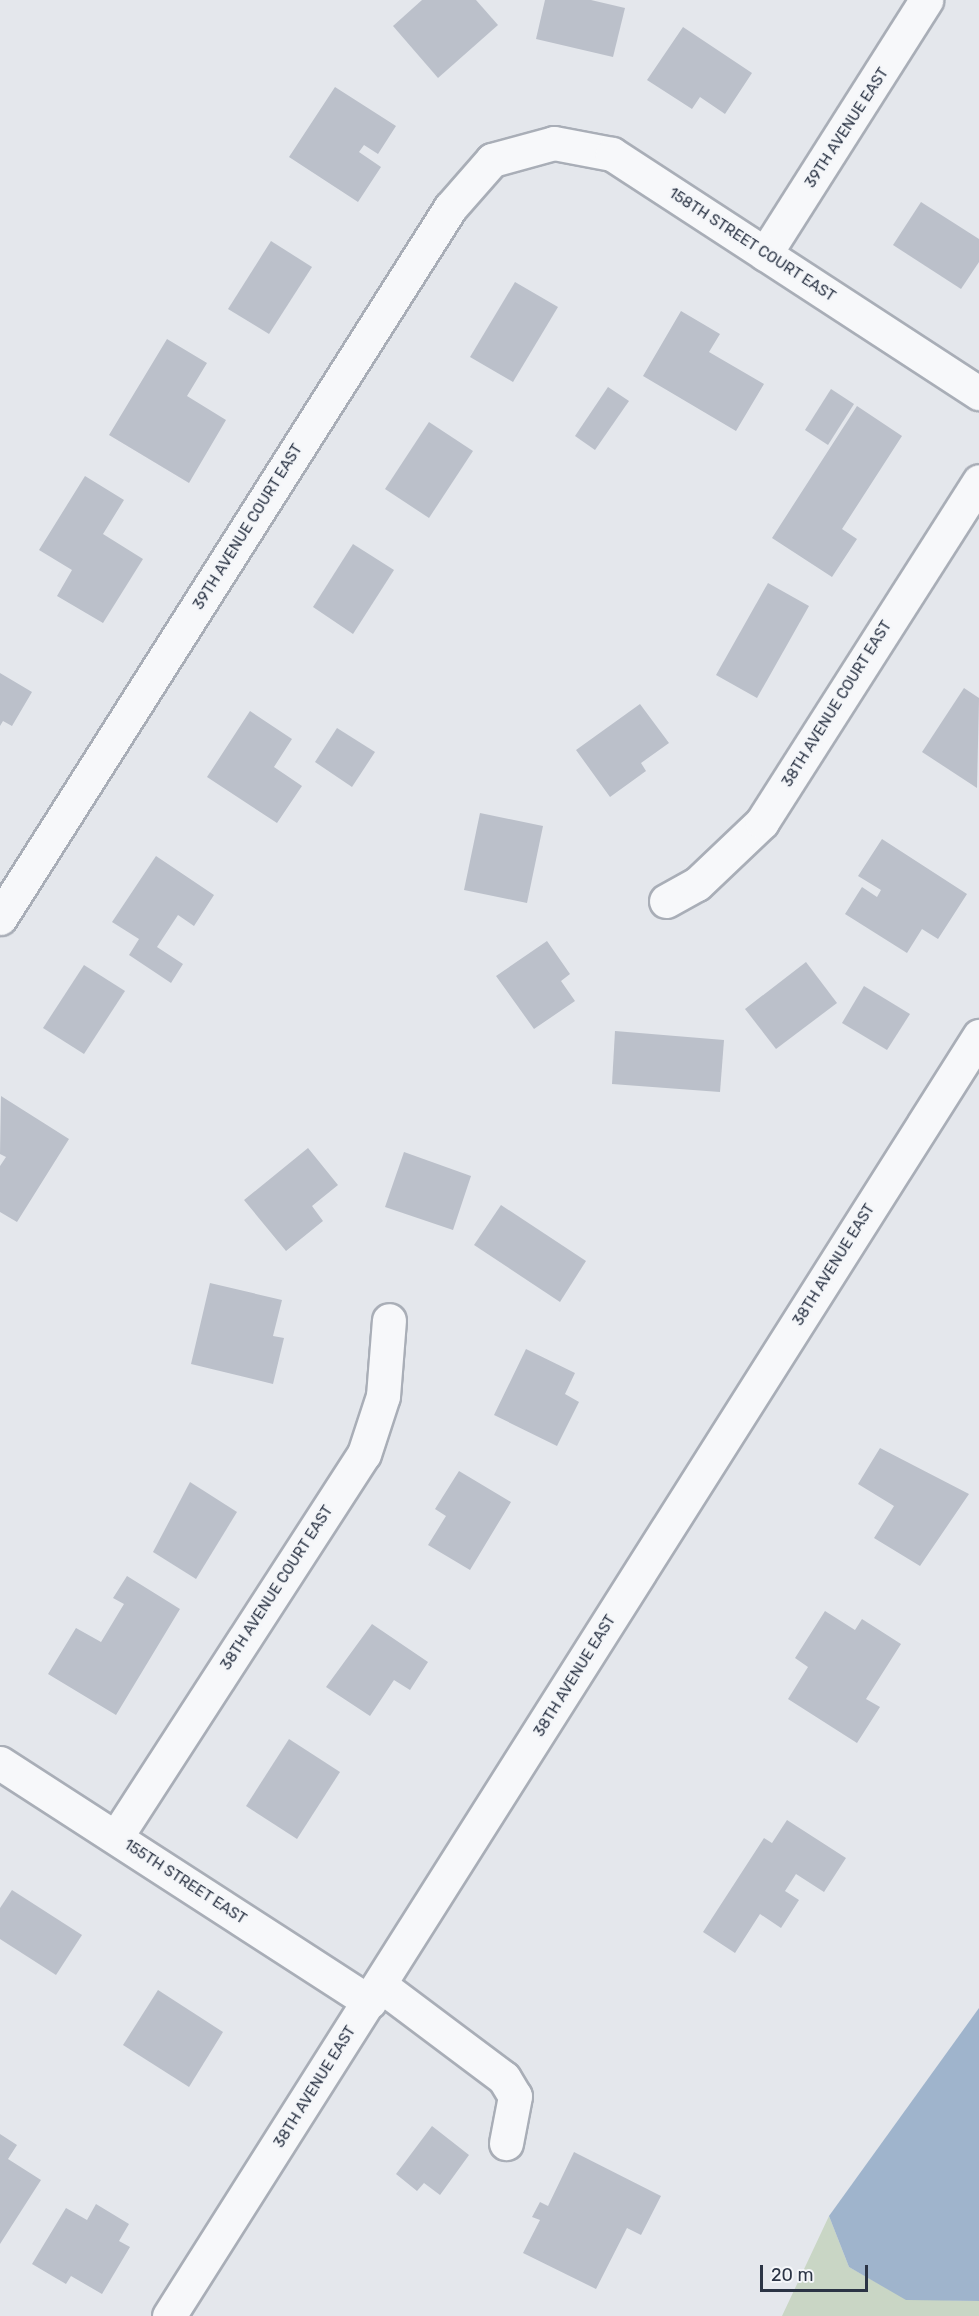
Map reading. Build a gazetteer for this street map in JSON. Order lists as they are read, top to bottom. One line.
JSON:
{"streets":{"street":["39TH AVENUE EAST","158TH STREET COURT EAST","39TH AVENUE COURT EAST","38TH AVENUE COURT EAST","38TH AVENUE EAST","155TH STREET EAST"]},"crossings":[["39TH AVENUE EAST","158TH STREET COURT EAST"],["158TH STREET COURT EAST","39TH AVENUE COURT EAST"],["38TH AVENUE COURT EAST","155TH STREET EAST"],["38TH AVENUE EAST","155TH STREET EAST"]],"scale_bar":"20 m"}
